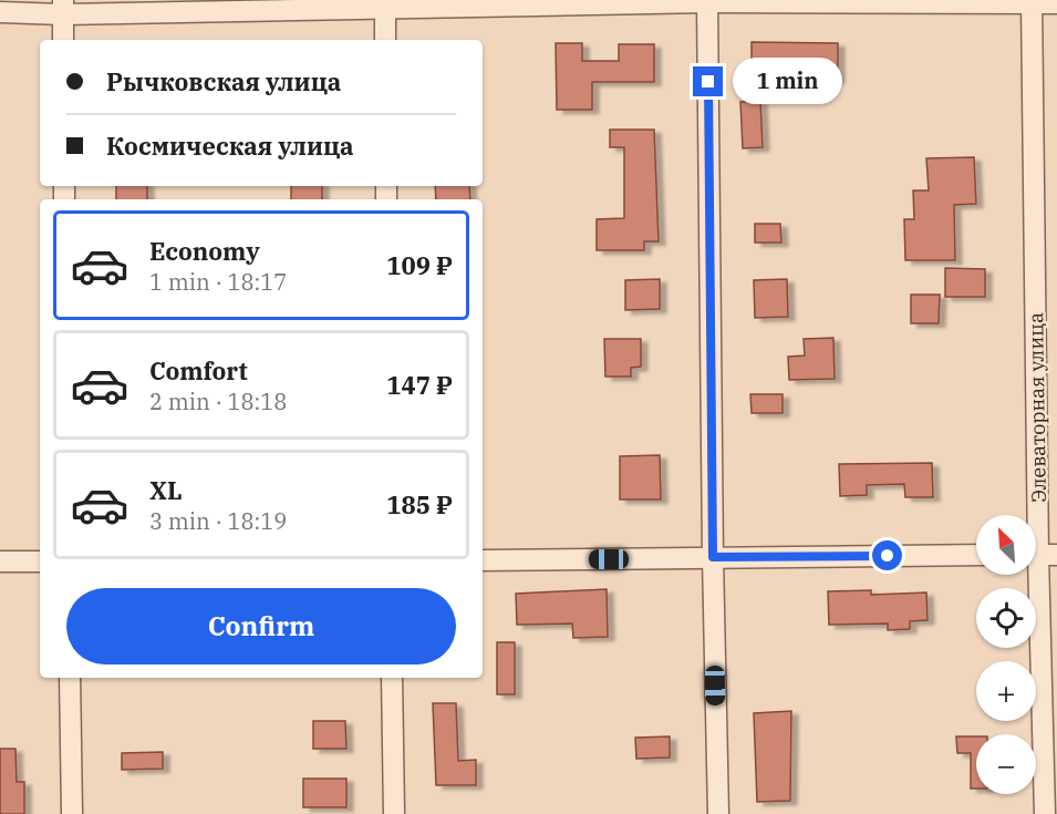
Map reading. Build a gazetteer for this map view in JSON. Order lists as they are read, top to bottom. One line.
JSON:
{"streets":{"street":["Элеваторная улица"]},"north":"top left","page":{"banner":["Рычковская улица","Космическая улица"],"bubble":"1 min","list":[{"name":"Economy","note":"1 min · 18:17","value":"109 ₽"},{"name":"Comfort","note":"2 min · 18:18","value":"147 ₽"},{"name":"XL","note":"3 min · 18:19","value":"185 ₽"}],"map_buttons":["+","−"],"buttons":"Confirm"}}
